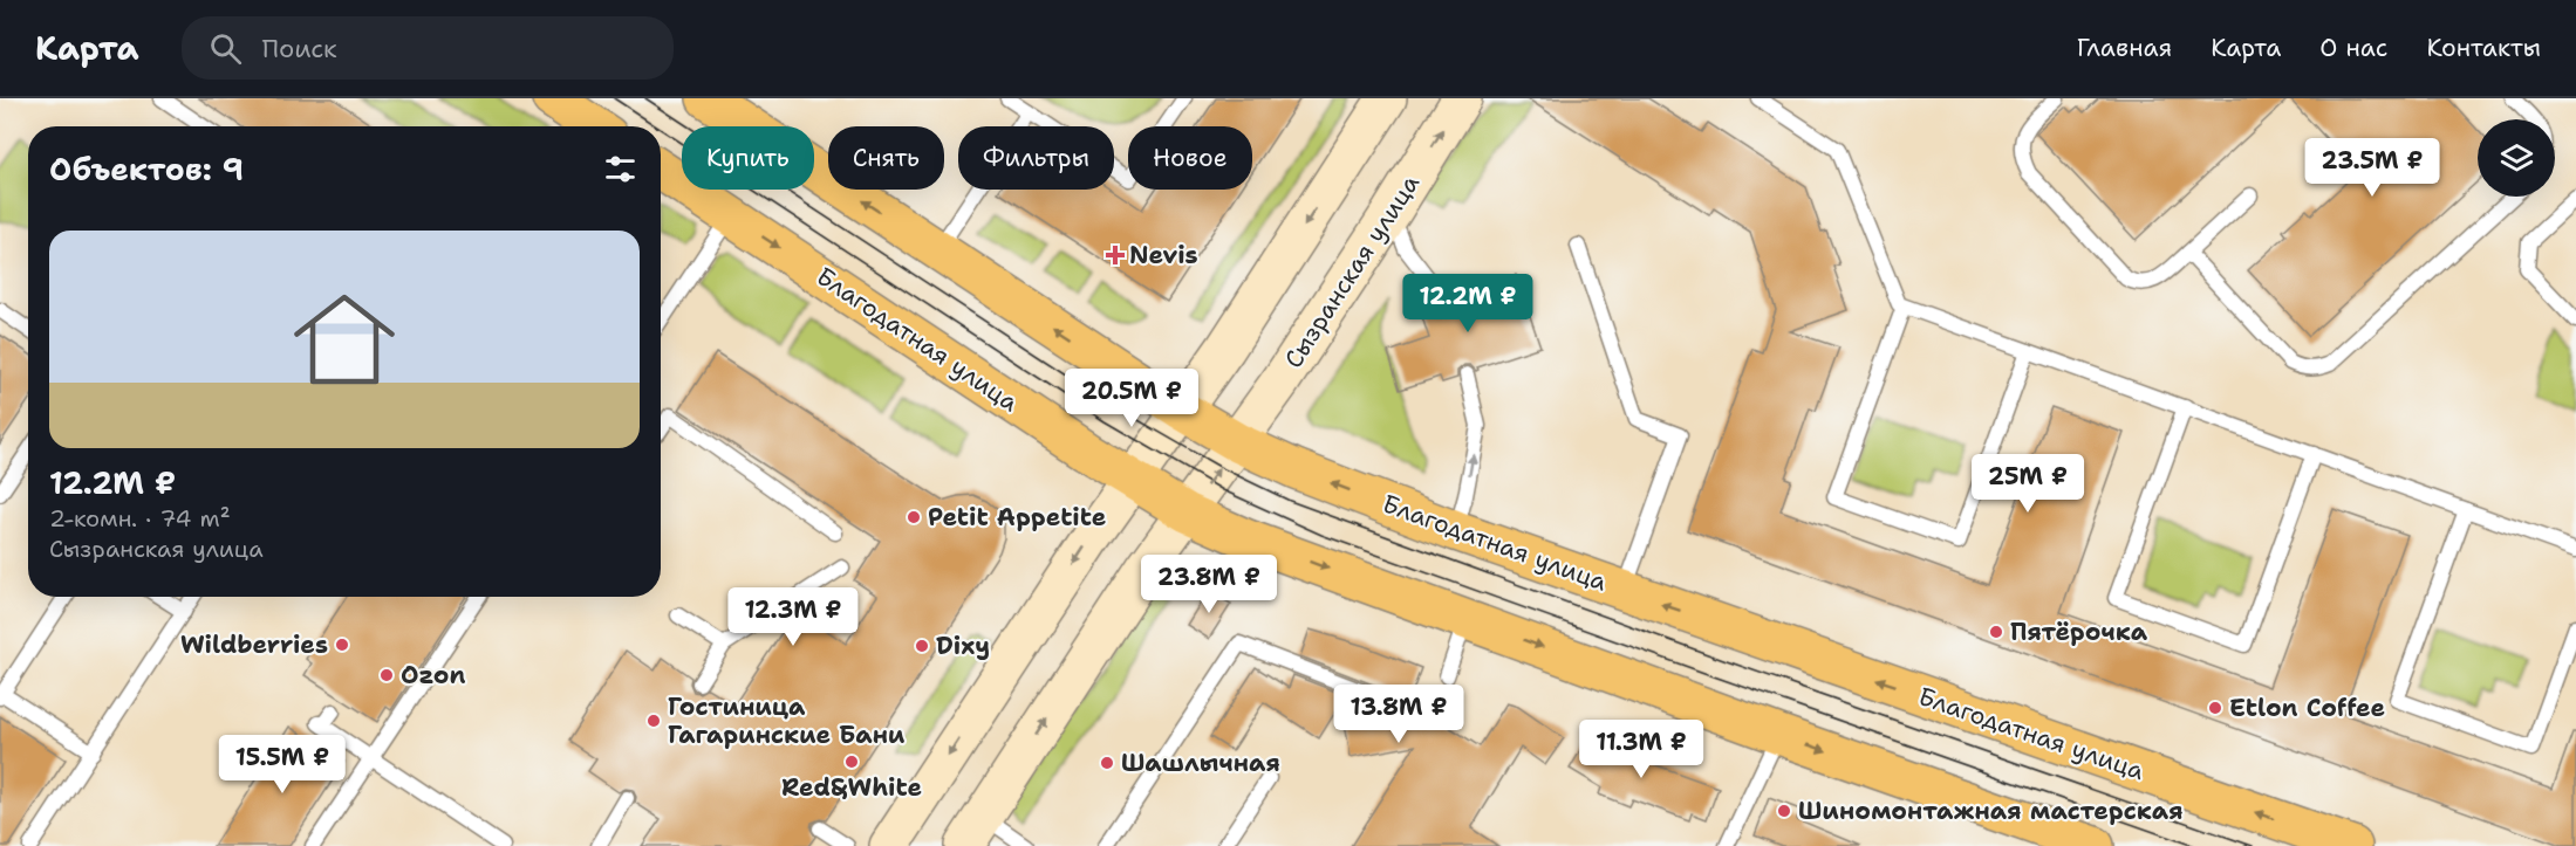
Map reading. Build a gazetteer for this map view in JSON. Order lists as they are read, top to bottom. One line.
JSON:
{"streets":{"main road":["Сызранская улица","Благодатная улица"]},"crossings":[["Сызранская улица","Благодатная улица"]],"places":{"health":["Nevis"],"other":["Petit Appetite","Пятёрочка","Wildberries","Dixy","Ozon","Etlon Coffee","Гостиница Гагаринские Бани","Red&White","Шашлычная","Шиномонтажная мастерская"]},"page":{"header":"Карта","search":"Поиск","nav":["Главная","Карта","О нас","Контакты"],"chip":["Купить","Снять","Фильтры","Новое"],"heading":"Объектов: 9","price":["23.5M ₽","12.2M ₽","20.5M ₽","25M ₽","23.8M ₽","12.3M ₽","13.8M ₽","11.3M ₽","15.5M ₽"],"list":[{"name":"12.2M ₽","note":"2-комн. · 74 m² · Сызранская улица"}]}}
